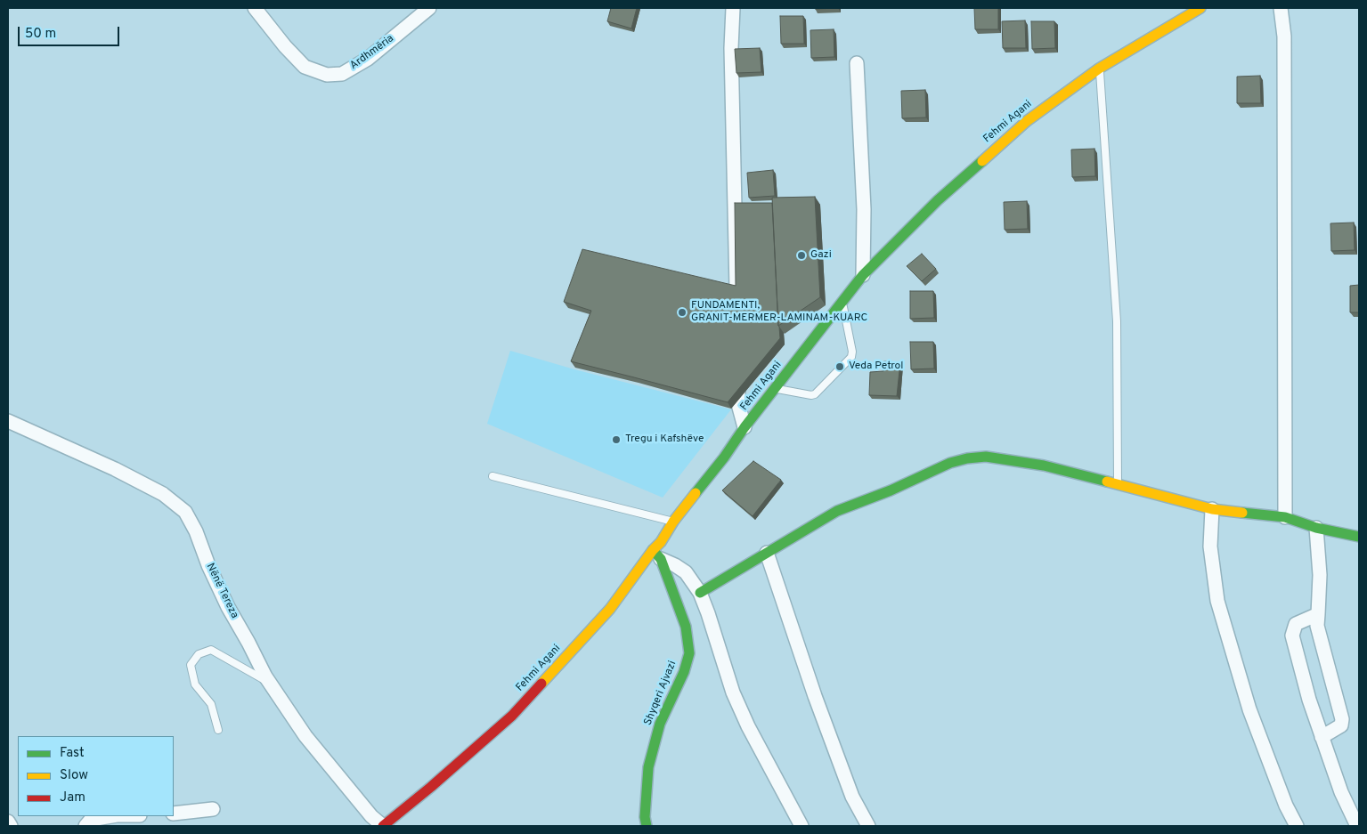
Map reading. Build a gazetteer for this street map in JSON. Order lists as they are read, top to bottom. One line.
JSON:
{"streets":{"main road":["Fehmi Agani","Shyqeri Ajvazi"],"street":["Ardhmëria","Nënë Tereza"]},"crossings":[["Fehmi Agani","Nënë Tereza"],["Fehmi Agani","Shyqeri Ajvazi"]],"places":["Gazi","FUNDAMENTI, GRANIT-MERMER-LAMINAM-KUARC","Veda Petrol","Tregu i Kafshëve"],"legend":["Fast","Slow","Jam"],"scale_bar":"50 m"}
